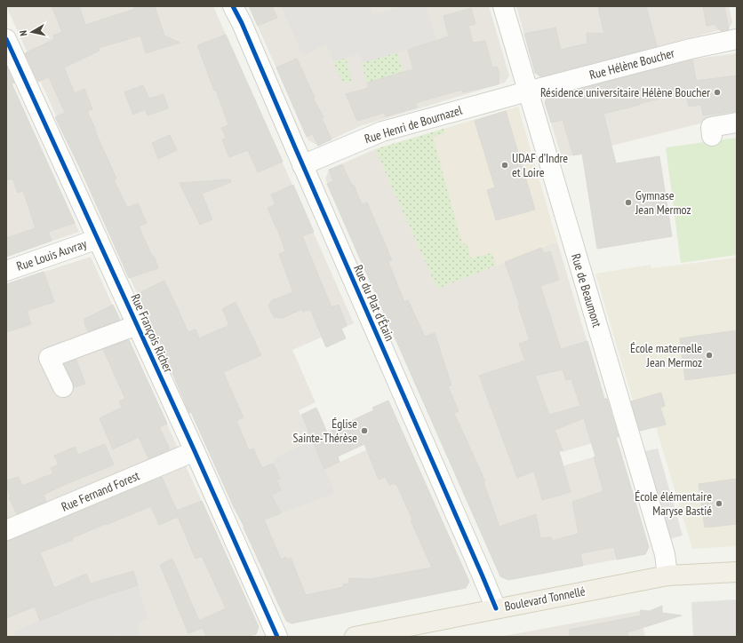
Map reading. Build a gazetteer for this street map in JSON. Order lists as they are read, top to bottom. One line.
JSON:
{"streets":{"main road":["Boulevard Tonnellé"],"street":["Rue Hélène Boucher","Rue Henri de Bournazel","Rue Louis Auvray","Rue de Beaumont","Rue du Plat d'Étain","Rue François Richer","Rue Fernand Forest"]},"crossings":[["Rue Hélène Boucher","Rue Henri de Bournazel"],["Rue Hélène Boucher","Rue de Beaumont"],["Rue Henri de Bournazel","Rue de Beaumont"],["Rue Henri de Bournazel","Rue du Plat d'Étain"],["Rue Louis Auvray","Rue François Richer"],["Rue de Beaumont","Boulevard Tonnellé"],["Rue du Plat d'Étain","Boulevard Tonnellé"],["Rue François Richer","Rue Fernand Forest"]],"places":["Résidence universitaire Hélène Boucher","UDAF d’Indre et Loire","Gymnase Jean Mermoz","École maternelle Jean Mermoz","Église Sainte-Thérèse","École élémentaire Maryse Bastié"],"north":"left"}
